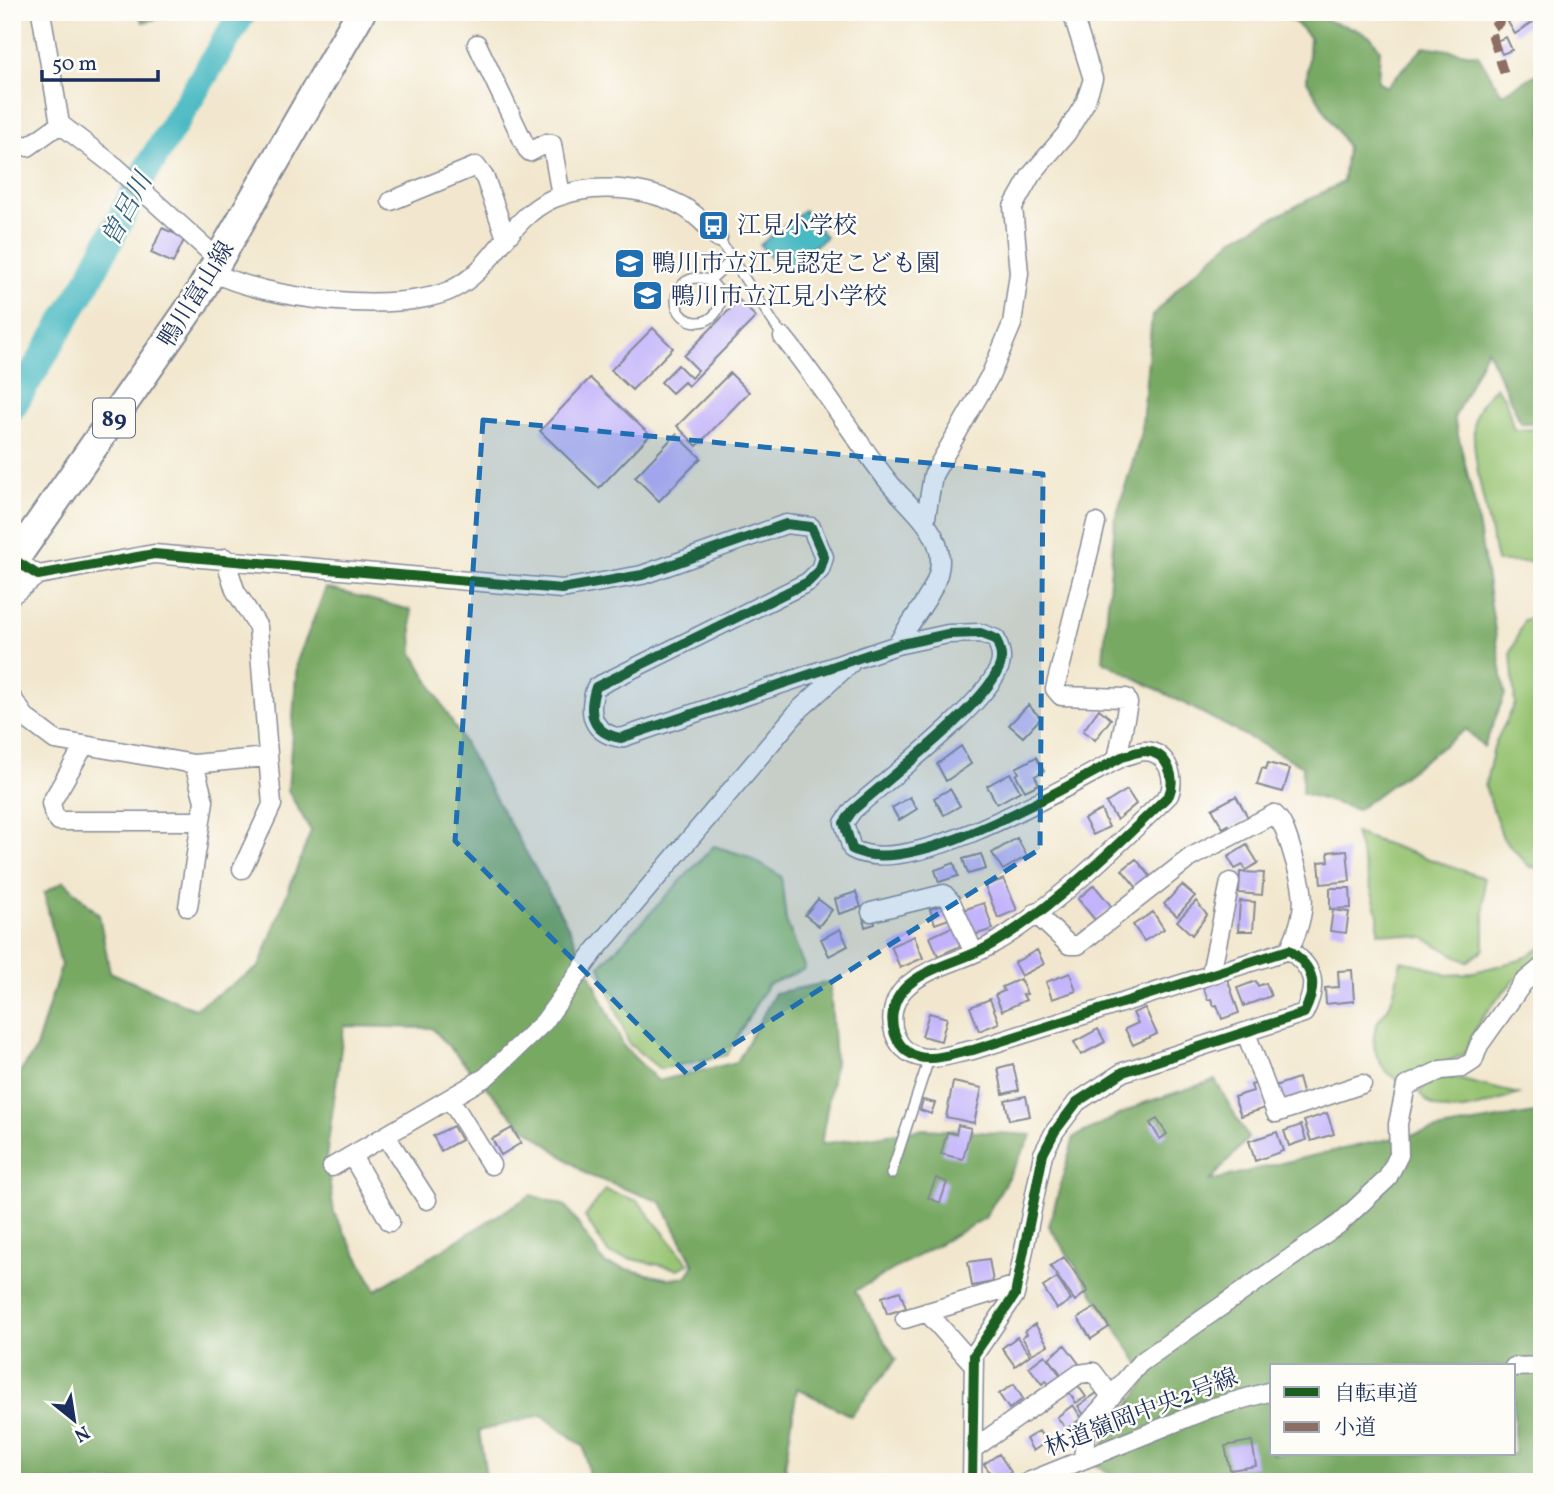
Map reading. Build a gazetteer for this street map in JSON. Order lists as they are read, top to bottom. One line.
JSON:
{"streets":{"main road":["鴨川富山線","89"],"street":["林道嶺岡中央2号線"]},"water":["曽呂川"],"places":{"bus stop":["江見小学校"],"school or university":["鴨川市立江見認定こども園","鴨川市立江見小学校"]},"legend":["自転車道","小道"],"scale_bar":"50 m","north":"bottom right"}
